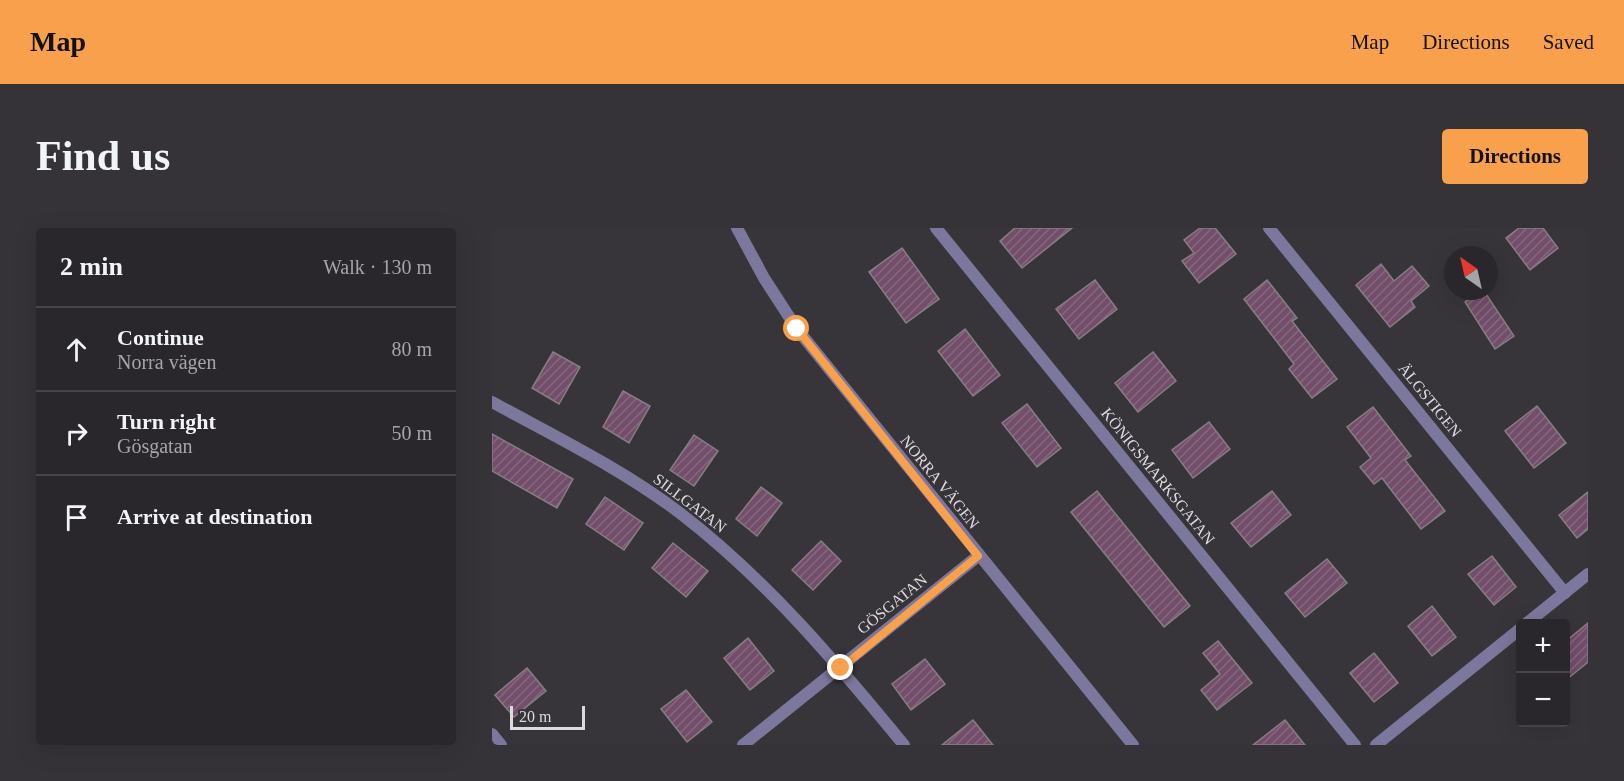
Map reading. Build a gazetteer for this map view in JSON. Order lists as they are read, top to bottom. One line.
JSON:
{"streets":{"street":["ÄLGSTIGEN","KÖNIGSMARKSGATAN","NORRA VÄGEN","SILLGATAN","GÖSGATAN"]},"crossings":[["NORRA VÄGEN","GÖSGATAN"],["SILLGATAN","GÖSGATAN"]],"scale_bar":"20 m","north":"top left","page":{"header":"Map","nav":["Map","Directions","Saved"],"buttons":"Directions","title":"Find us","heading":["2 min","Walk · 130 m"],"list":[["Continue","Norra vägen","80 m"],["Turn right","Gösgatan","50 m"],"Arrive at destination"],"map_buttons":["+","−"],"scale":"20 m"}}
